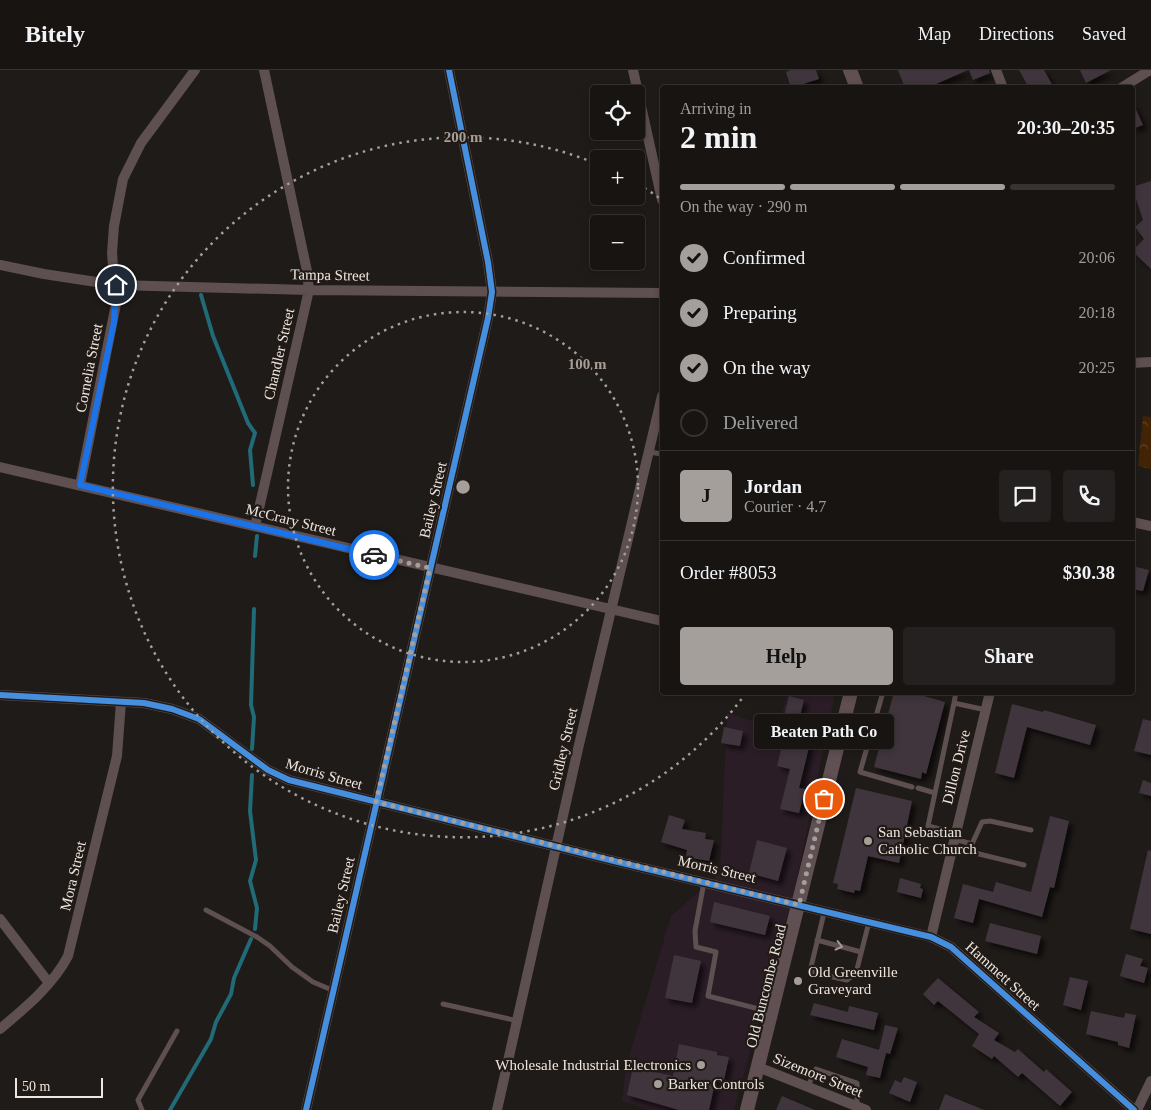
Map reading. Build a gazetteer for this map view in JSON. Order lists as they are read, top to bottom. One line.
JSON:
{"streets":{"street":["Tampa Street","Chandler Street","Cornelia Street","Bailey Street","McCrary Street","Gridley Street","Dillon Drive","Morris Street","Mora Street","Hammett Street","Old Buncombe Road","Sizemore Street"]},"crossings":[["Tampa Street","Chandler Street"],["Tampa Street","Cornelia Street"],["Tampa Street","Bailey Street"],["Chandler Street","McCrary Street"],["Cornelia Street","McCrary Street"],["Bailey Street","McCrary Street"],["Bailey Street","Morris Street"],["McCrary Street","Gridley Street"],["Gridley Street","Morris Street"],["Dillon Drive","Hammett Street"],["Morris Street","Mora Street"],["Morris Street","Hammett Street"],["Morris Street","Old Buncombe Road"],["Hammett Street","Old Buncombe Road"],["Old Buncombe Road","Sizemore Street"]],"places":["Beaten Path Co","San Sebastian Catholic Church","Old Greenville Graveyard","Wholesale Industrial Electronics","Barker Controls"],"scale_bar":"50 m","page":{"header":"Bitely","nav":["Map","Directions","Saved"],"map_buttons":["+","−"],"heading":["2 min","Arriving in","20:30–20:35"],"panel":["Jordan","Courier · 4.7","Order #8053","$30.38"],"bar":"On the way · 290 m","list":[["Confirmed","20:06"],["Preparing","20:18"],["On the way","20:25"],"Delivered"],"round":"J","buttons":["Help","Share"],"bubble":"Beaten Path Co","scale":"50 m"},"rings":["200 m","100 m"]}
